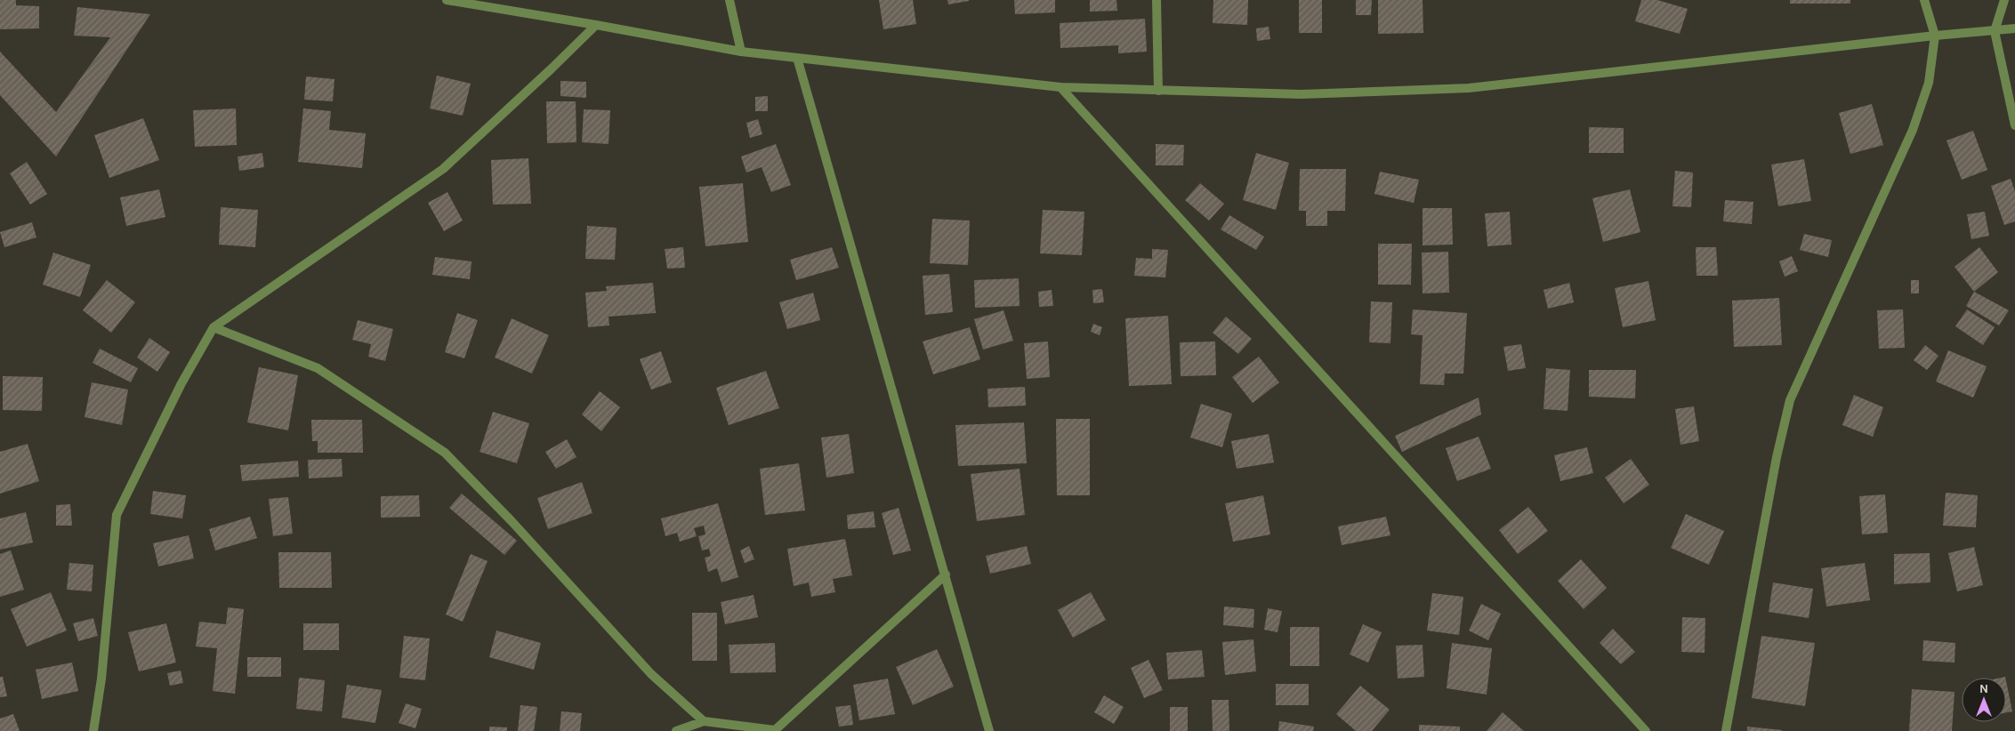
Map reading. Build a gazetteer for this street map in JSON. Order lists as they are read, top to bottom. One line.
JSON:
{"north":"top"}
